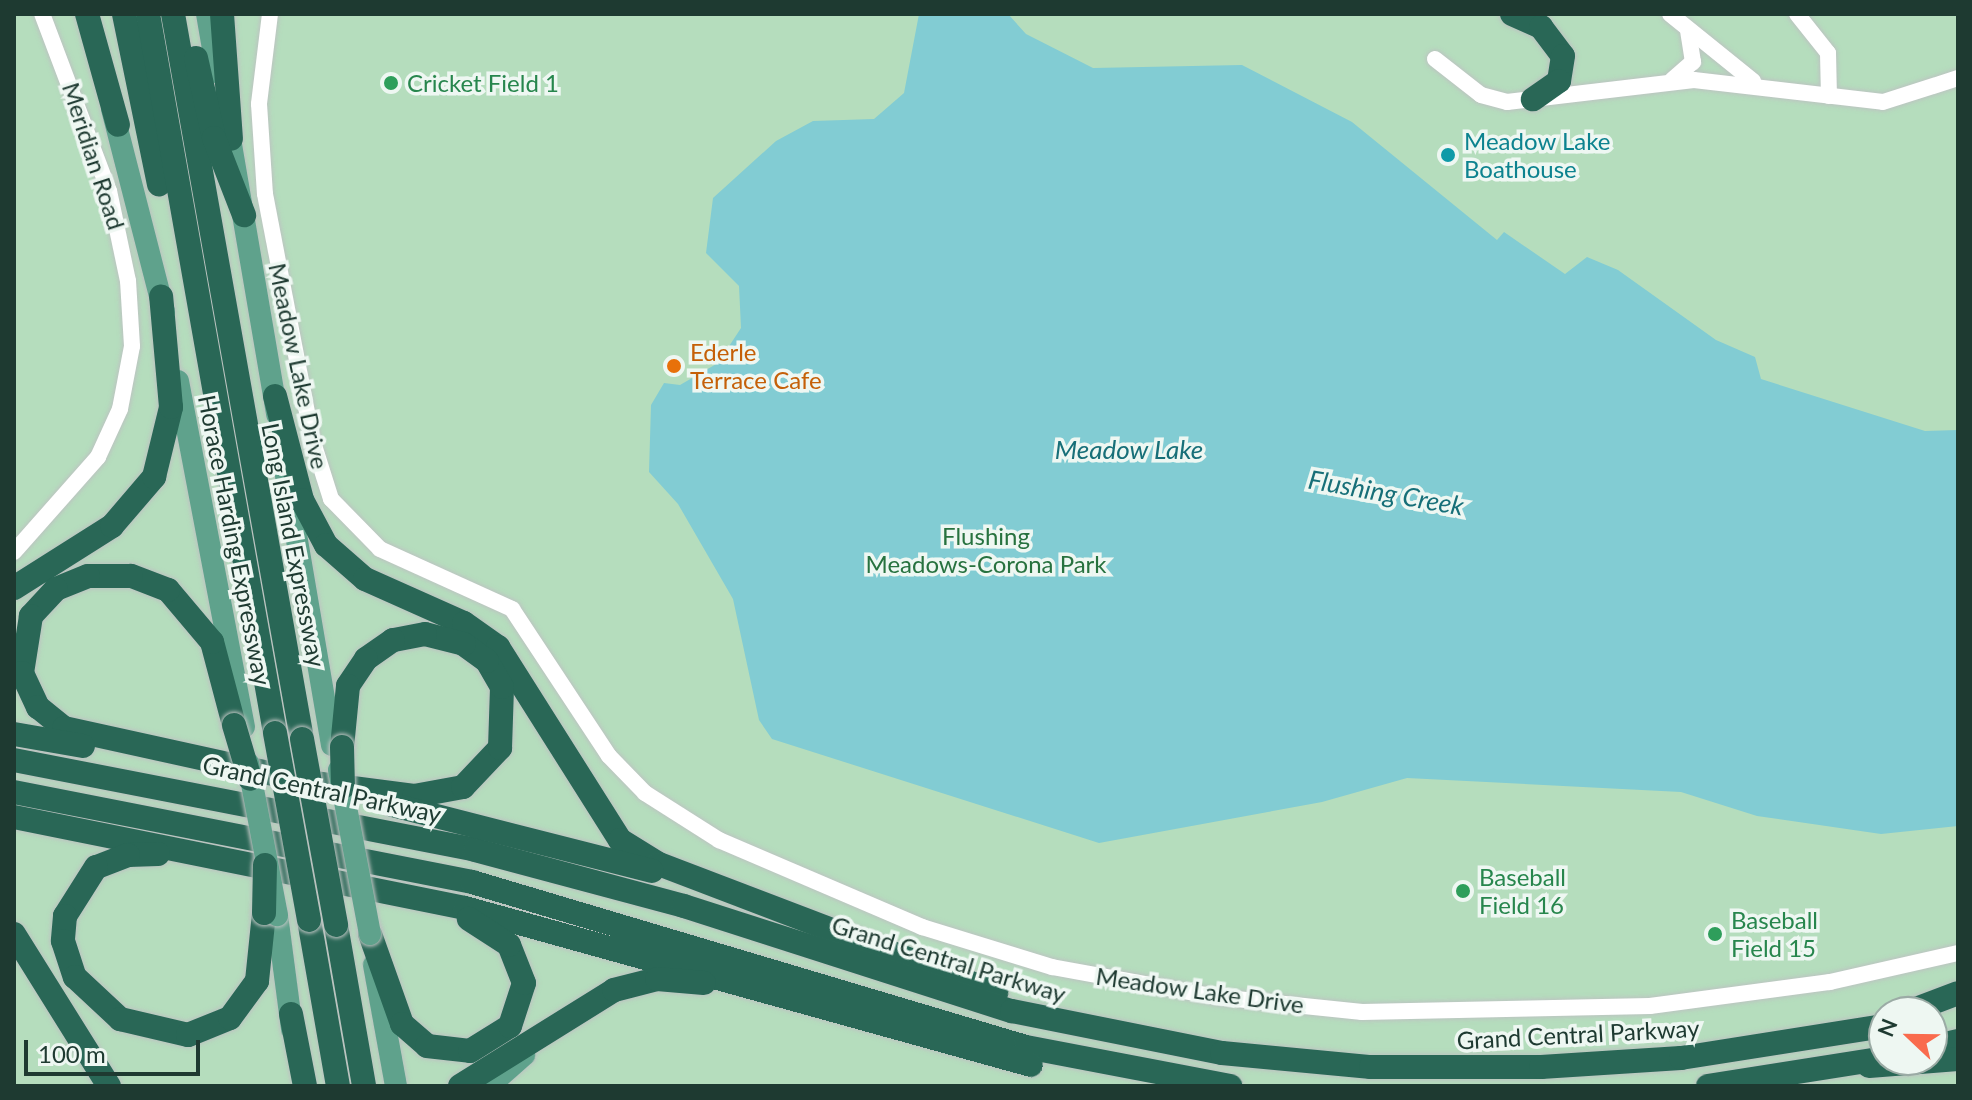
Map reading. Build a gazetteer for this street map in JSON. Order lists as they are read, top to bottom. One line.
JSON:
{"streets":{"highway":["Long Island Expressway","Grand Central Parkway"],"main road":["Horace Harding Expressway"],"street":["Meridian Road","Meadow Lake Drive"]},"water":["Meadow Lake","Flushing Creek"],"parks":["Flushing Meadows-Corona Park"],"places":["Cricket Field 1","Meadow Lake Boathouse","Ederle Terrace Cafe","Baseball Field 16","Baseball Field 15"],"scale_bar":"100 m","north":"left"}
